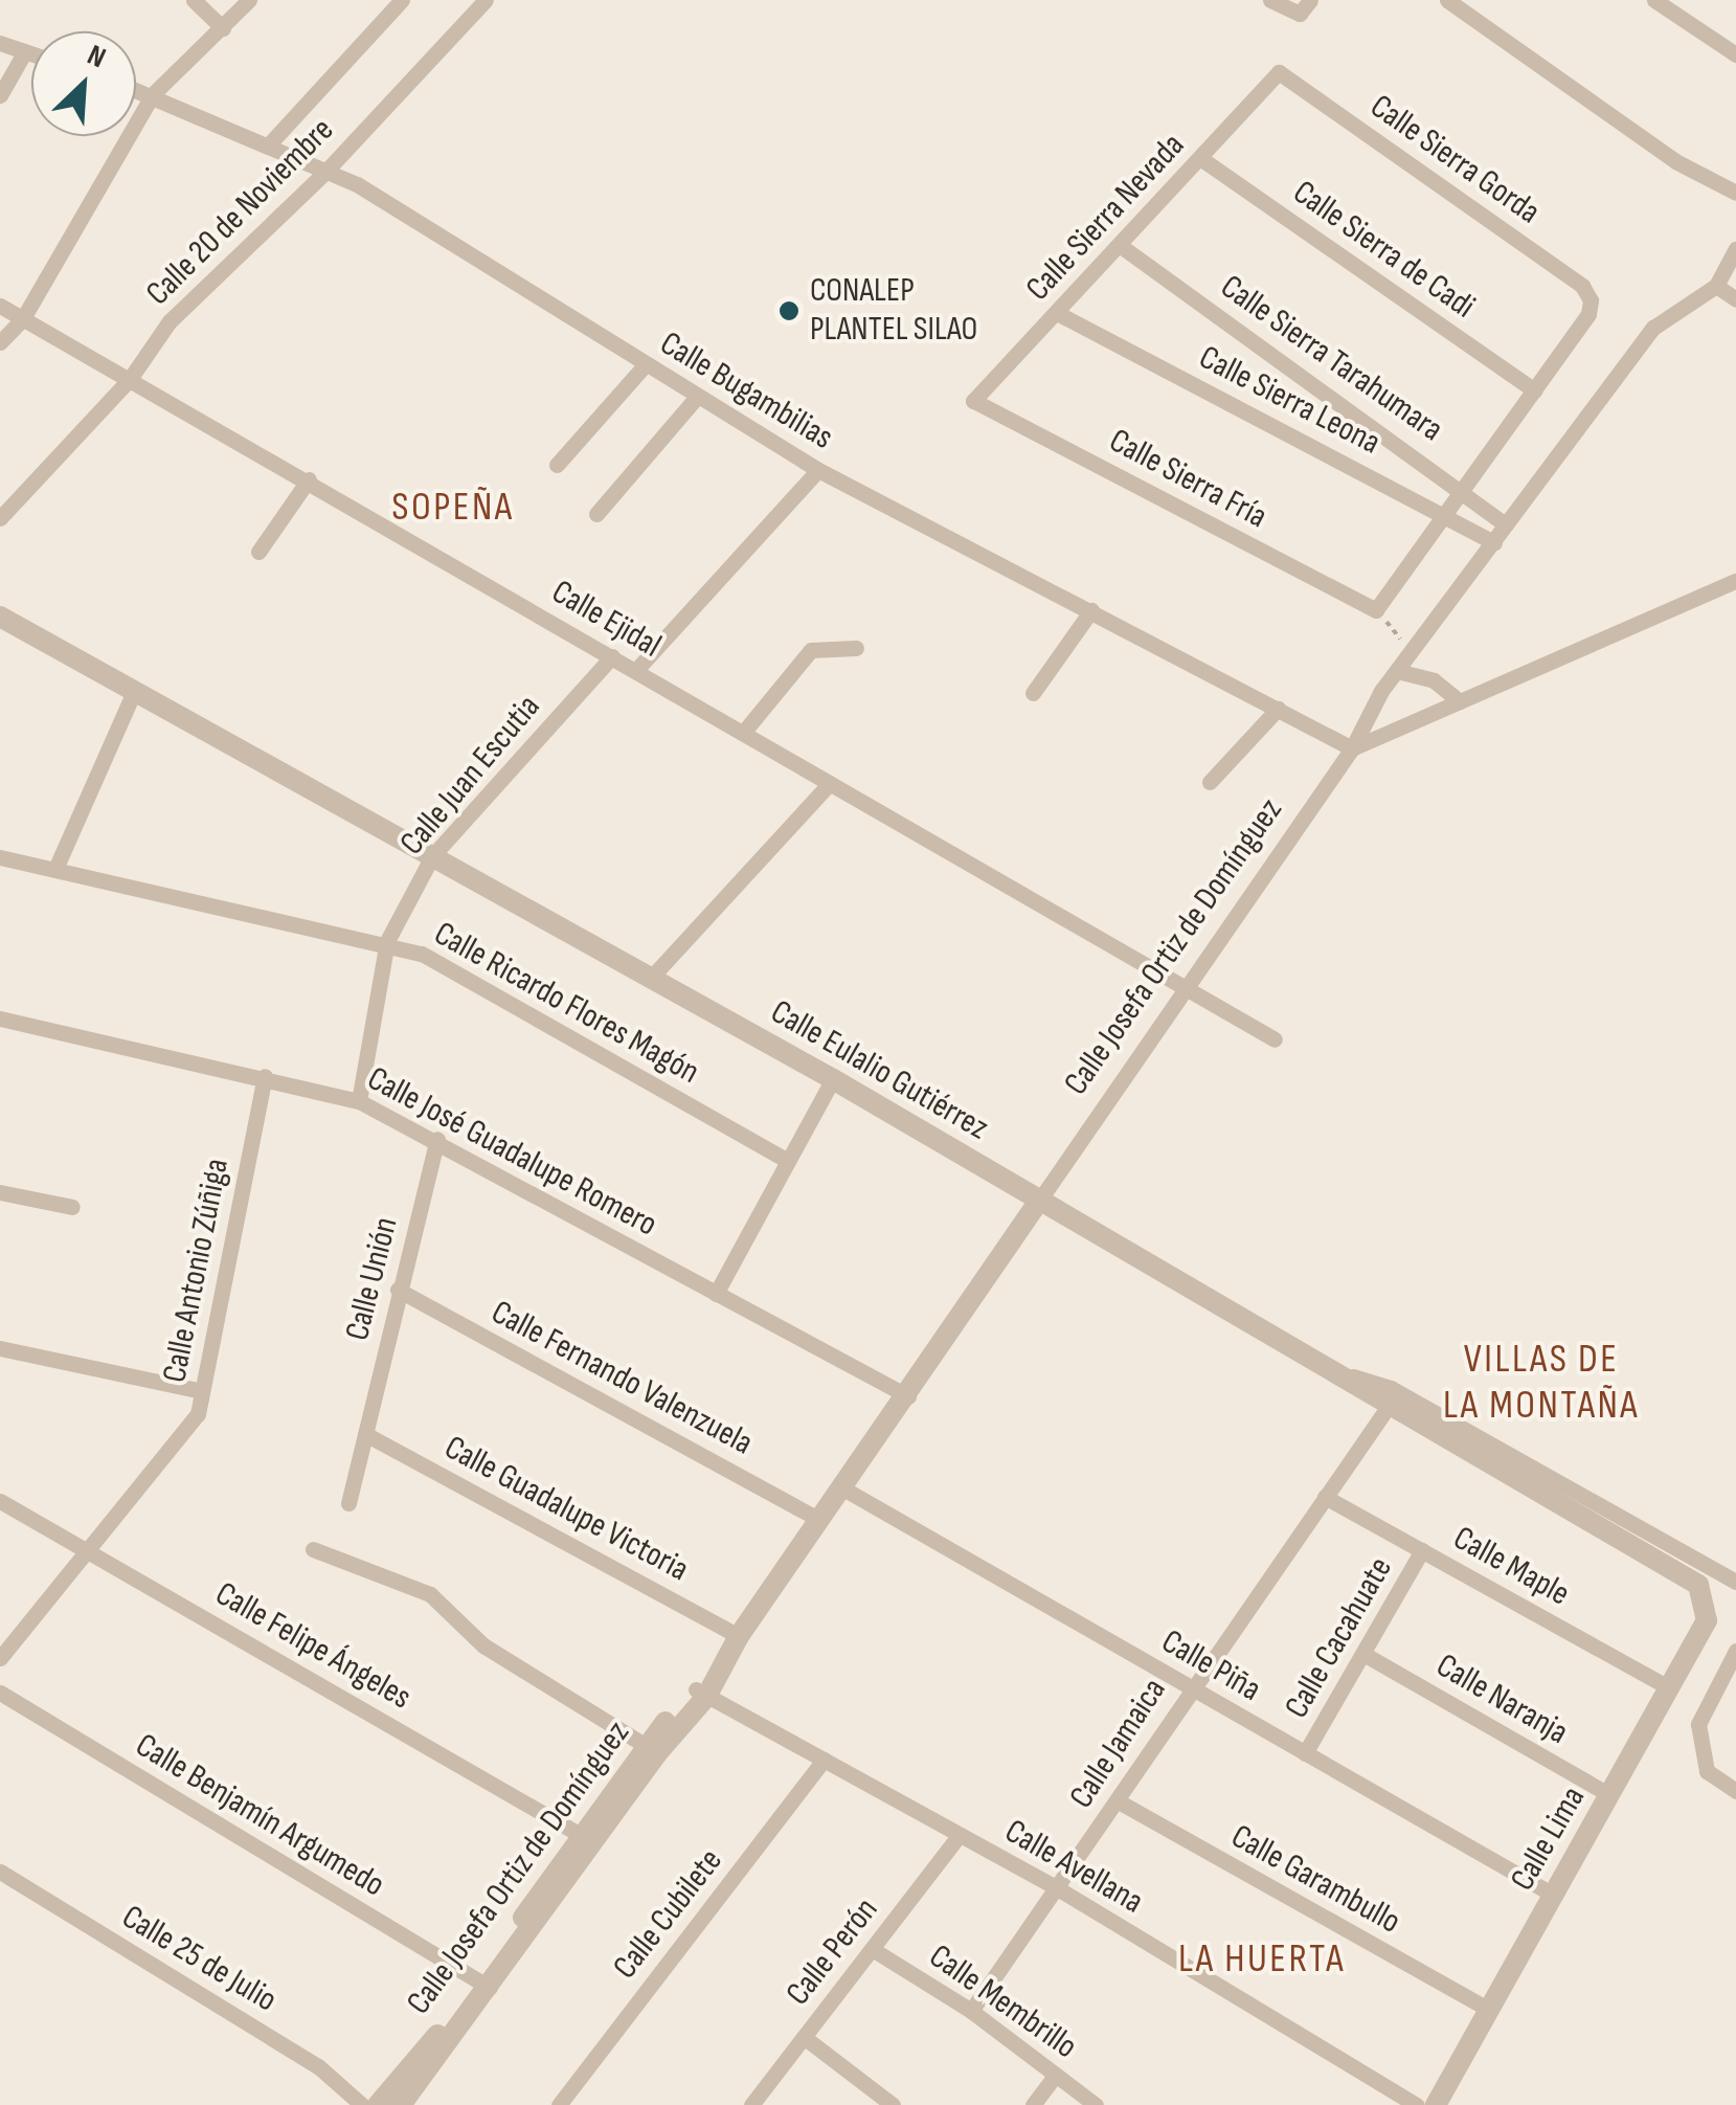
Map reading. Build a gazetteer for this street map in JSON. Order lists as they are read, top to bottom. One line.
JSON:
{"streets":{"street":["Calle Sierra Gorda","Calle 20 de Noviembre","Calle Sierra Nevada","Calle Sierra de Cadi","Calle Sierra Tarahumara","Calle Bugambilias","Calle Sierra Leona","Calle Sierra Fría","Calle Ejidal","Calle Juan Escutia","Calle Josefa Ortiz de Domínguez","Calle Ricardo Flores Magón","Calle Eulalio Gutiérrez","Calle José Guadalupe Romero","Calle Antonio Zúñiga","Calle Unión","Calle Fernando Valenzuela","Calle Guadalupe Victoria","Calle Maple","Calle Cacahuate","Calle Felipe Ángeles","Calle Piña","Calle Naranja","Calle Jamaica","Calle Benjamín Argumedo","Calle Lima","Calle Avellana","Calle Garambullo","Calle Cubilete","Calle Perón","Calle 25 de Julio","Calle Membrillo"]},"crossings":[["Calle Sierra Gorda","Calle Sierra Nevada"],["Calle Sierra Gorda","Calle Sierra de Cadi"],["Calle 20 de Noviembre","Calle Bugambilias"],["Calle 20 de Noviembre","Calle Ejidal"],["Calle Sierra Nevada","Calle Sierra de Cadi"],["Calle Sierra Nevada","Calle Sierra Tarahumara"],["Calle Sierra Nevada","Calle Sierra Leona"],["Calle Sierra Nevada","Calle Sierra Fría"],["Calle Sierra Tarahumara","Calle Josefa Ortiz de Domínguez"],["Calle Bugambilias","Calle Josefa Ortiz de Domínguez"],["Calle Sierra Leona","Calle Josefa Ortiz de Domínguez"],["Calle Ejidal","Calle Juan Escutia"],["Calle Ejidal","Calle Josefa Ortiz de Domínguez"],["Calle Juan Escutia","Calle Ricardo Flores Magón"],["Calle Juan Escutia","Calle Eulalio Gutiérrez"],["Calle Juan Escutia","Calle José Guadalupe Romero"],["Calle Josefa Ortiz de Domínguez","Calle Eulalio Gutiérrez"],["Calle Josefa Ortiz de Domínguez","Calle José Guadalupe Romero"],["Calle Josefa Ortiz de Domínguez","Calle Fernando Valenzuela"],["Calle Josefa Ortiz de Domínguez","Calle Guadalupe Victoria"],["Calle Josefa Ortiz de Domínguez","Calle Felipe Ángeles"],["Calle Josefa Ortiz de Domínguez","Calle Piña"],["Calle Josefa Ortiz de Domínguez","Calle Benjamín Argumedo"],["Calle Josefa Ortiz de Domínguez","Calle Avellana"],["Calle Eulalio Gutiérrez","Calle Jamaica"],["Calle Eulalio Gutiérrez","Calle Lima"],["Calle José Guadalupe Romero","Calle Antonio Zúñiga"],["Calle José Guadalupe Romero","Calle Unión"],["Calle Antonio Zúñiga","Calle Felipe Ángeles"],["Calle Unión","Calle Fernando Valenzuela"],["Calle Unión","Calle Guadalupe Victoria"],["Calle Maple","Calle Cacahuate"],["Calle Maple","Calle Jamaica"],["Calle Maple","Calle Lima"],["Calle Cacahuate","Calle Piña"],["Calle Cacahuate","Calle Naranja"],["Calle Piña","Calle Jamaica"],["Calle Piña","Calle Lima"],["Calle Naranja","Calle Lima"],["Calle Jamaica","Calle Avellana"],["Calle Jamaica","Calle Garambullo"],["Calle Jamaica","Calle Membrillo"],["Calle Lima","Calle Garambullo"],["Calle Avellana","Calle Cubilete"],["Calle Avellana","Calle Perón"],["Calle Perón","Calle Membrillo"]],"districts":["SOPEÑA","VILLAS DE LA MONTAÑA","LA HUERTA"],"places":["CONALEP PLANTEL SILAO"],"north":"top right"}
